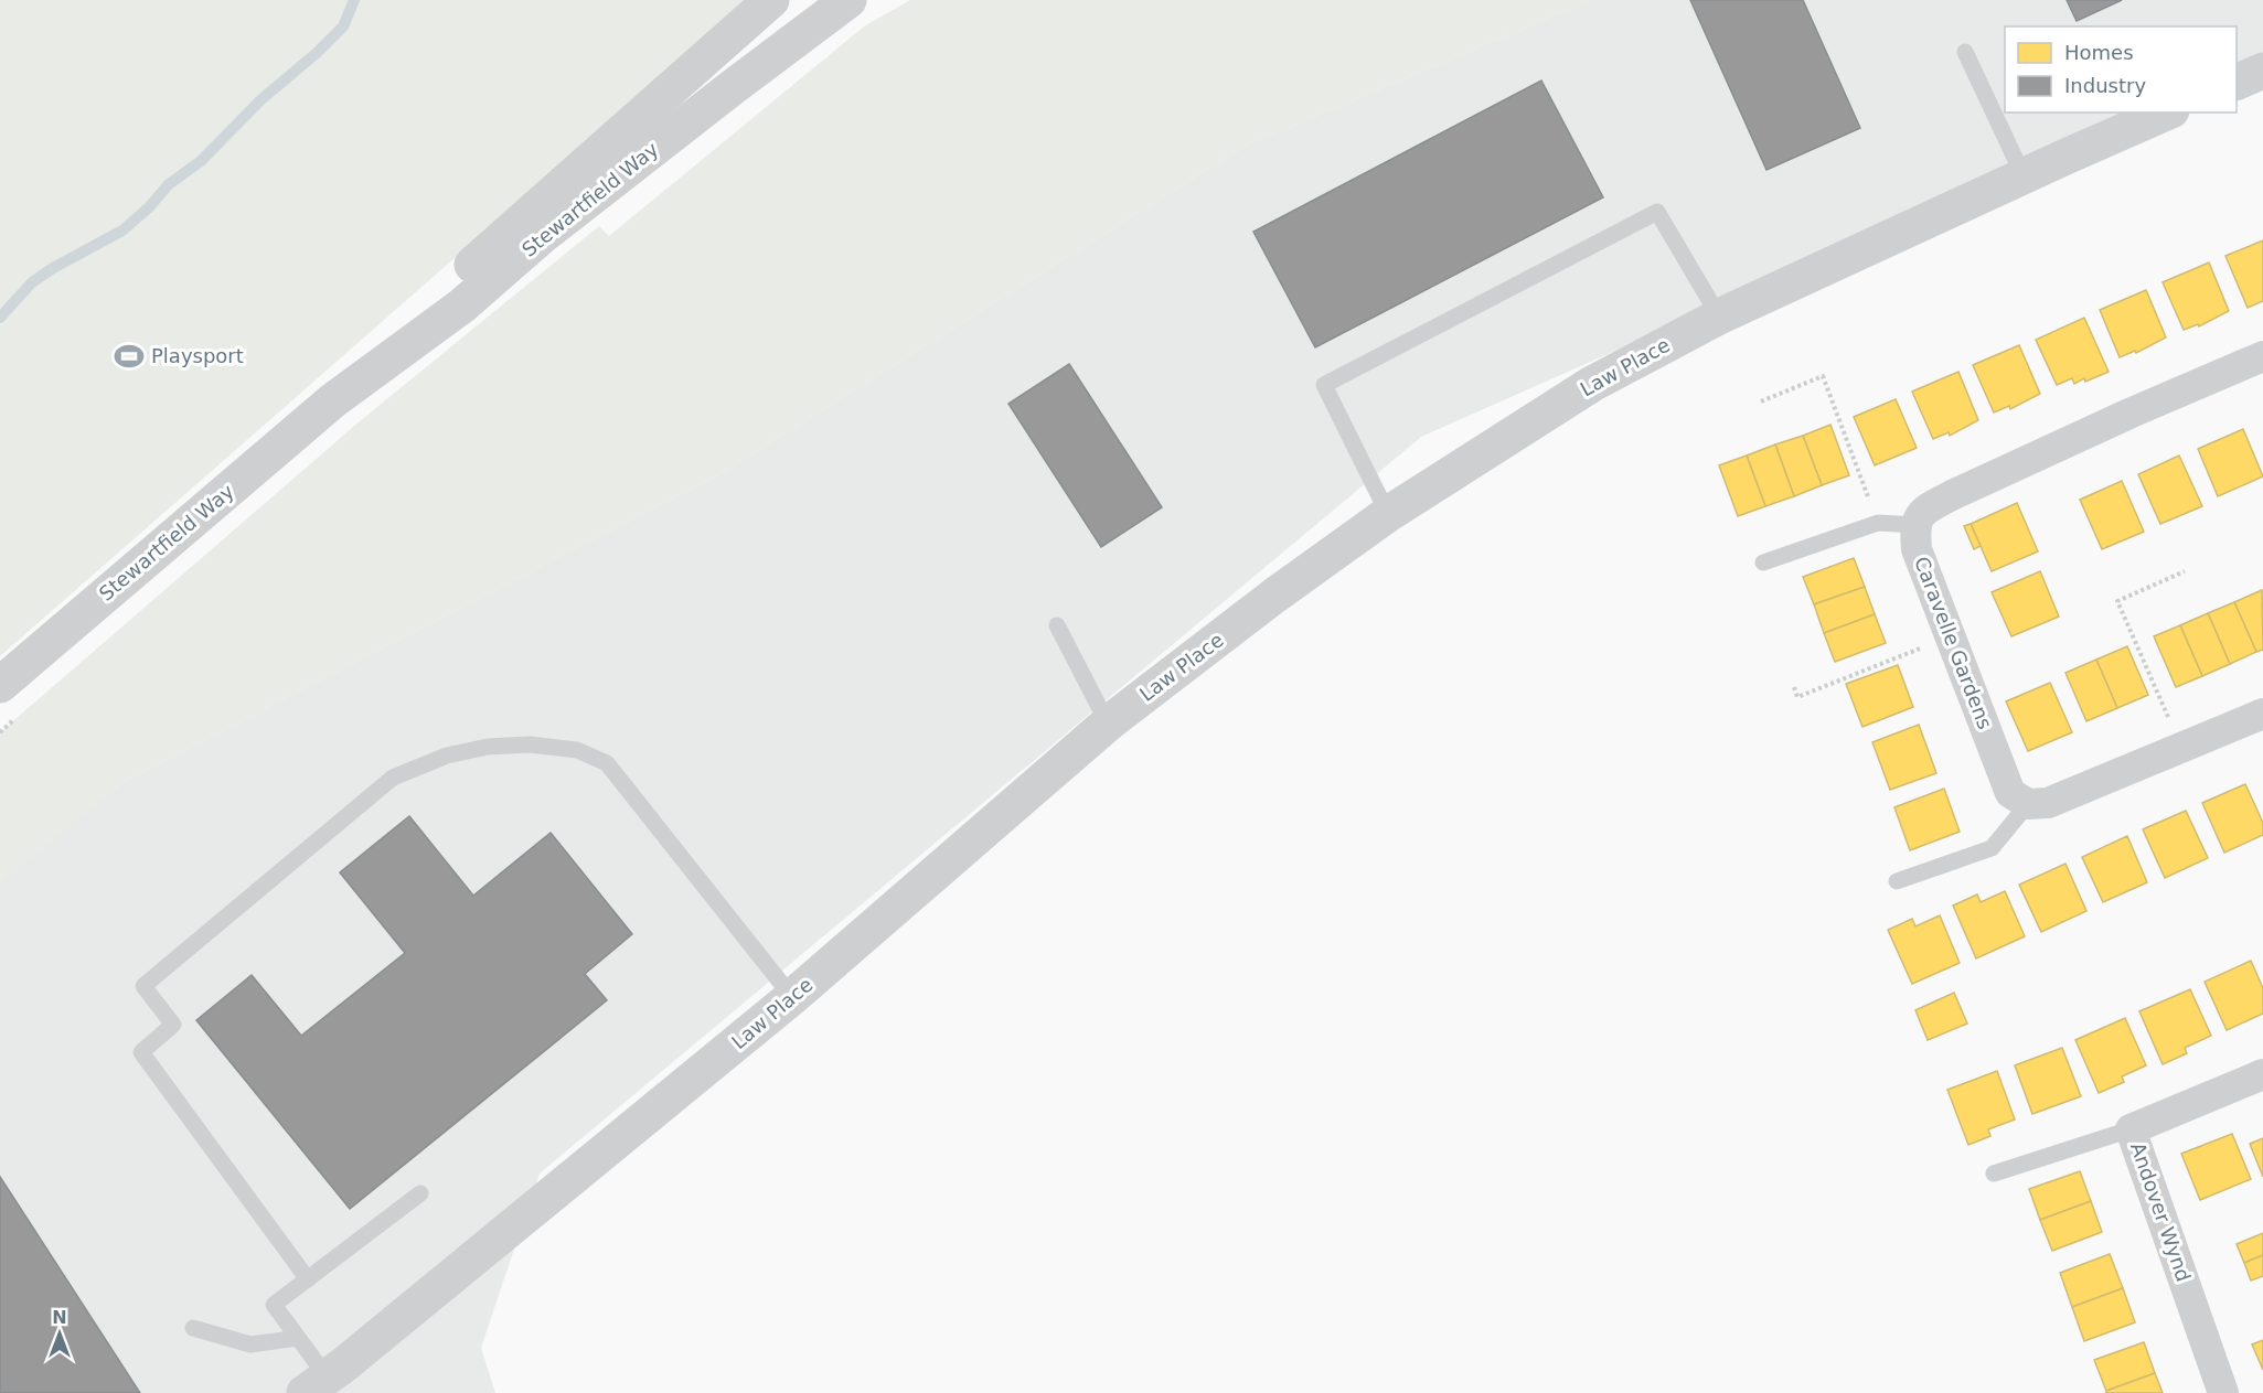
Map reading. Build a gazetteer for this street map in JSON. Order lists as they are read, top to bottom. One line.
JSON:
{"streets":{"street":["Stewartfield Way","Law Place","Caravelle Gardens","Andover Wynd"]},"places":{"sports":["Playsport"]},"legend":["Homes","Industry"],"north":"top"}
